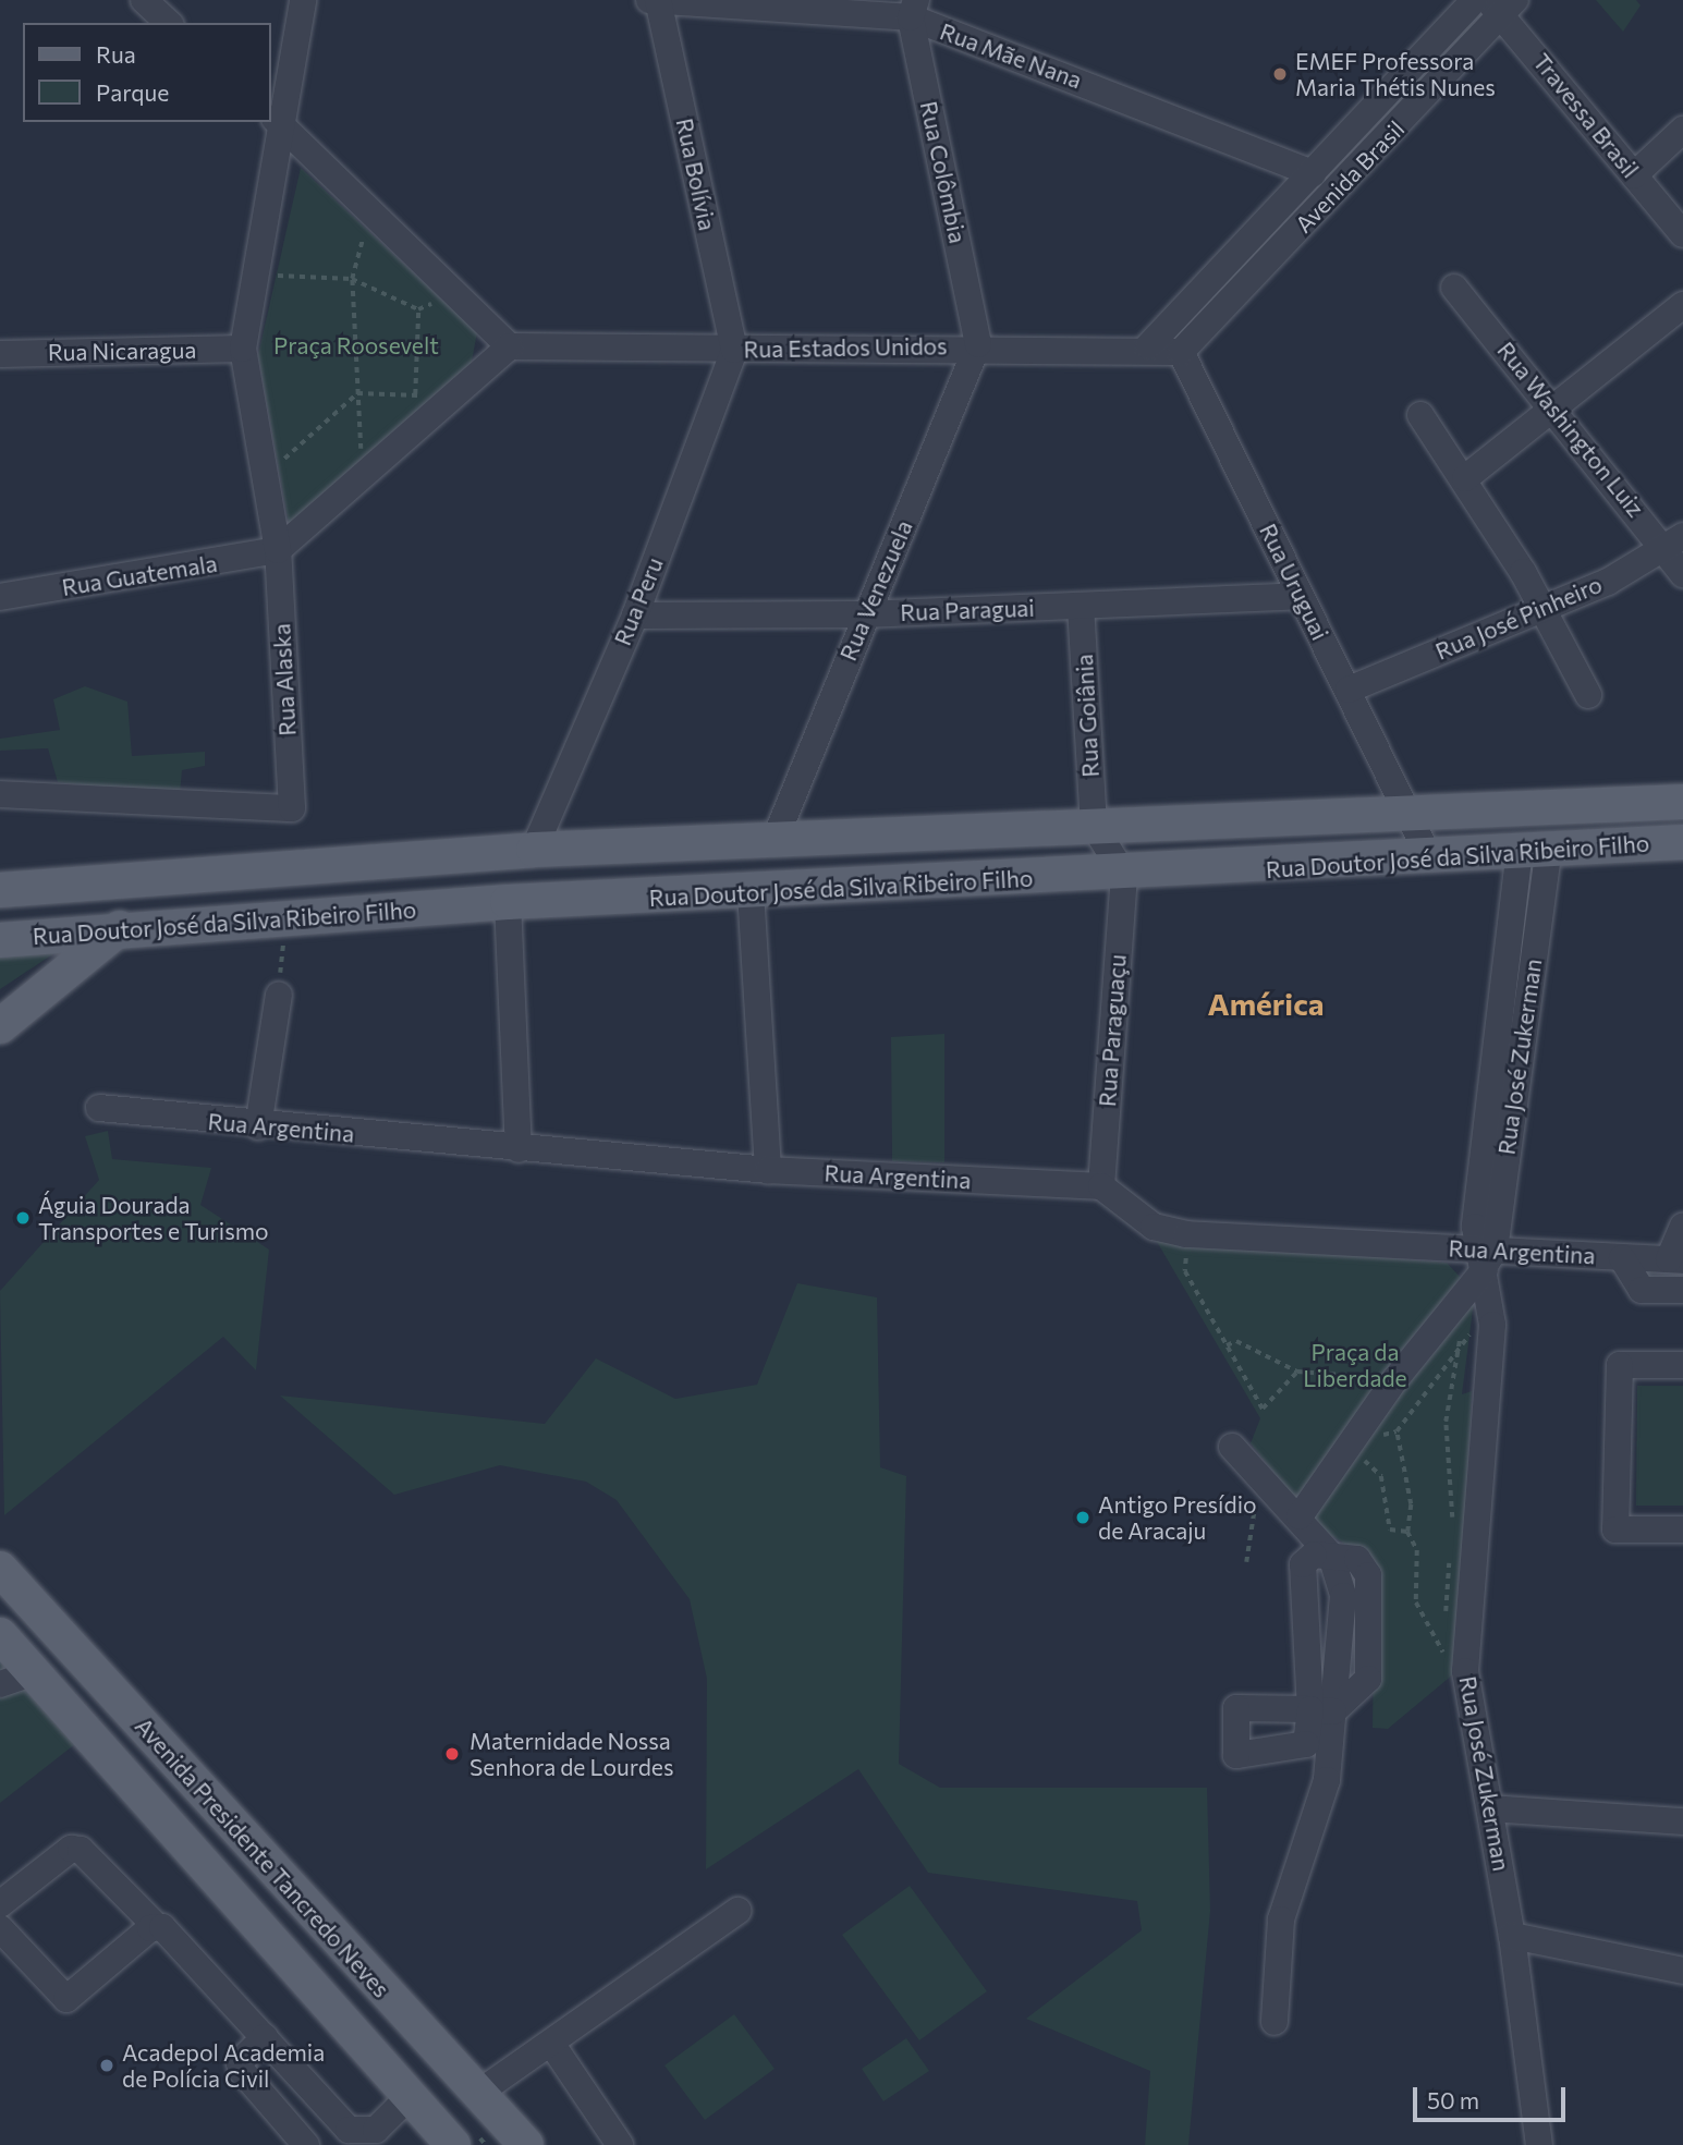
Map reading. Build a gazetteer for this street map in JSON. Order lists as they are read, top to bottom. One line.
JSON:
{"streets":{"main road":["Rua Doutor José da Silva Ribeiro Filho","Avenida Presidente Tancredo Neves"],"street":["Rua Mãe Nana","Travessa Brasil","Rua Colômbia","Rua Bolívia","Avenida Brasil","Rua Estados Unidos","Rua Nicaragua","Rua Washington Luiz","Rua Guatemala","Rua Uruguai","Rua Venezuela","Rua Peru","Rua Paraguai","Rua José Pinheiro","Rua Alaska","Rua Goiânia","Rua Paraguaçu","Rua José Zukerman","Rua Argentina"]},"crossings":[["Rua Mãe Nana","Rua Colômbia"],["Rua Mãe Nana","Rua Bolívia"],["Rua Mãe Nana","Avenida Brasil"],["Travessa Brasil","Avenida Brasil"],["Rua Colômbia","Rua Estados Unidos"],["Rua Colômbia","Rua Venezuela"],["Rua Bolívia","Rua Estados Unidos"],["Rua Bolívia","Rua Peru"],["Avenida Brasil","Rua Estados Unidos"],["Avenida Brasil","Rua Uruguai"],["Rua Estados Unidos","Rua Uruguai"],["Rua Estados Unidos","Rua Venezuela"],["Rua Estados Unidos","Rua Peru"],["Rua Nicaragua","Rua Alaska"],["Rua Washington Luiz","Rua José Pinheiro"],["Rua Guatemala","Rua Alaska"],["Rua Uruguai","Rua Paraguai"],["Rua Uruguai","Rua José Pinheiro"],["Rua Uruguai","Rua Doutor José da Silva Ribeiro Filho"],["Rua Venezuela","Rua Paraguai"],["Rua Venezuela","Rua Doutor José da Silva Ribeiro Filho"],["Rua Peru","Rua Paraguai"],["Rua Peru","Rua Doutor José da Silva Ribeiro Filho"],["Rua Paraguai","Rua Goiânia"],["Rua Goiânia","Rua Doutor José da Silva Ribeiro Filho"],["Rua Doutor José da Silva Ribeiro Filho","Rua Paraguaçu"],["Rua Doutor José da Silva Ribeiro Filho","Rua José Zukerman"],["Rua Paraguaçu","Rua Argentina"],["Rua José Zukerman","Rua Argentina"]],"districts":["América"],"parks":["Praça Roosevelt","Praça da Liberdade"],"places":["EMEF Professora Maria Thétis Nunes","Águia Dourada Transportes e Turismo","Antigo Presídio de Aracaju","Maternidade Nossa Senhora de Lourdes","Acadepol Academia de Polícia Civil"],"legend":["Rua","Parque"],"scale_bar":"50 m"}
